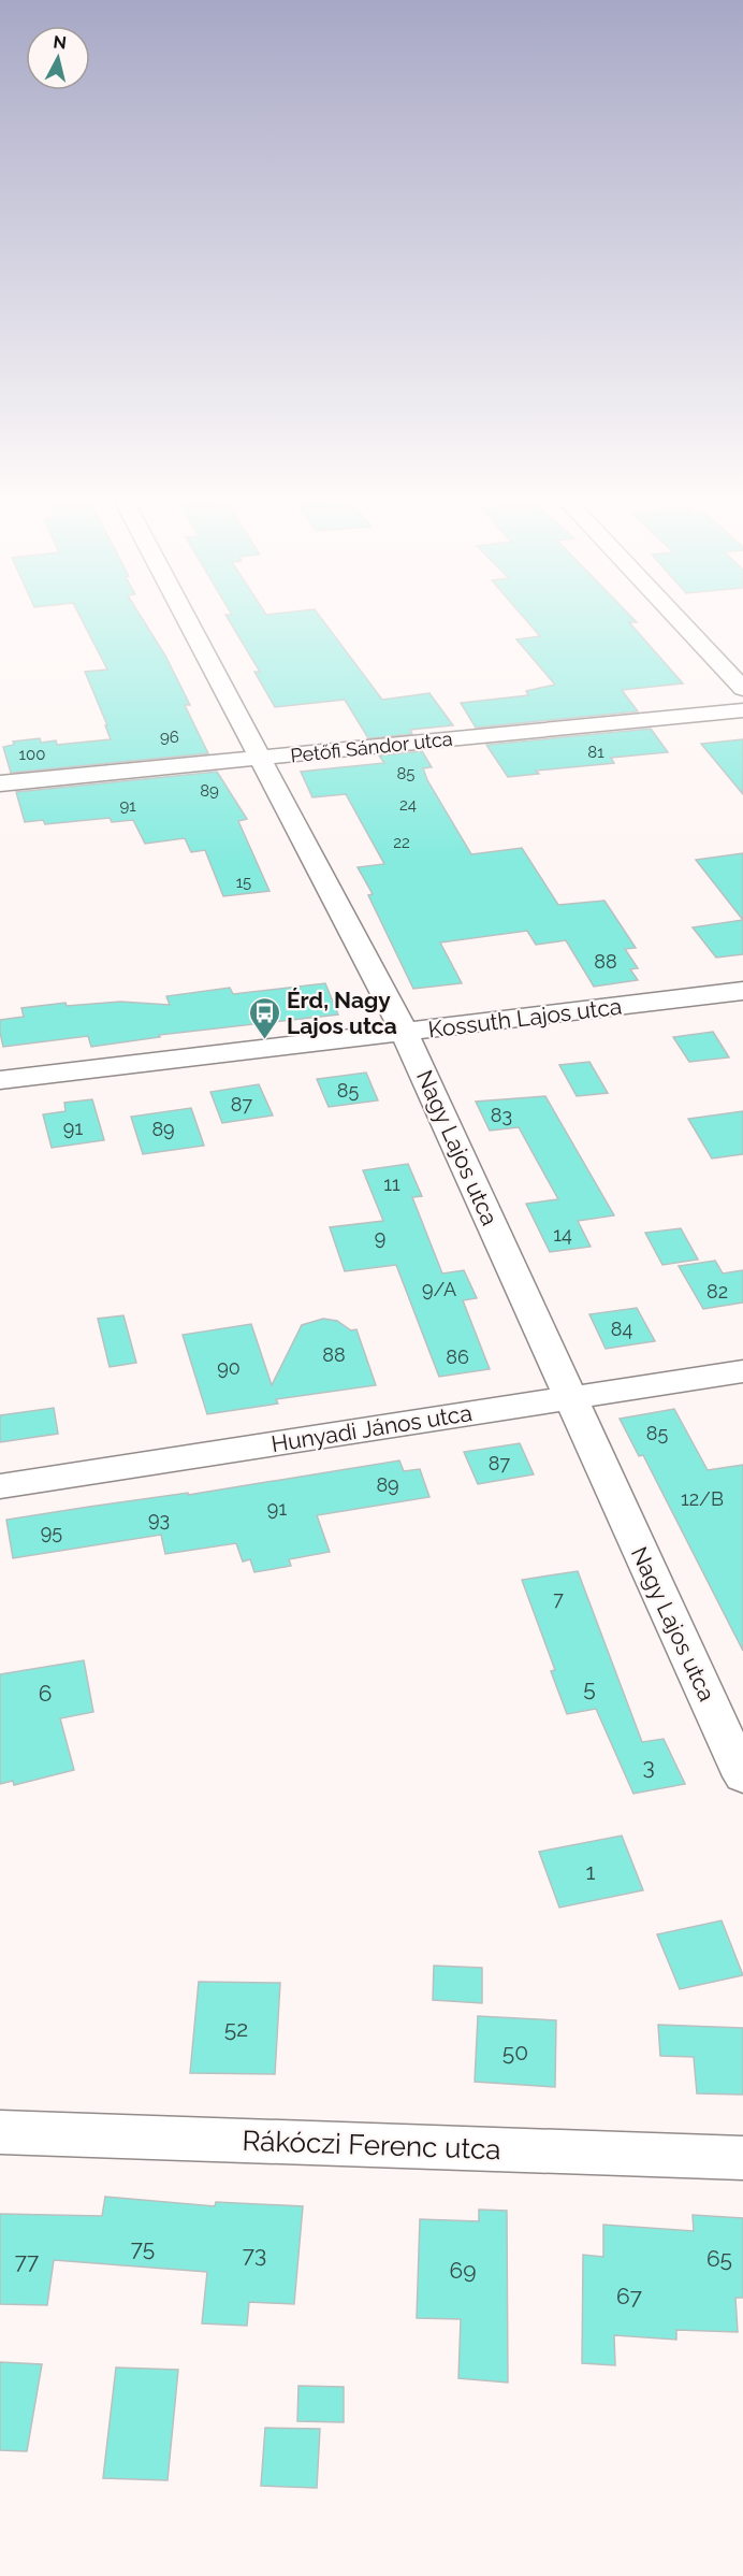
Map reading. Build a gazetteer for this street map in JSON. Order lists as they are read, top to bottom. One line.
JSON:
{"streets":{"street":["Petőfi Sándor utca","Kossuth Lajos utca","Nagy Lajos utca","Hunyadi János utca","Rákóczi Ferenc utca"]},"crossings":[["Petőfi Sándor utca","Nagy Lajos utca"],["Kossuth Lajos utca","Nagy Lajos utca"],["Nagy Lajos utca","Hunyadi János utca"]],"places":{"bus stop":["Érd, Nagy Lajos utca"]},"house_numbers":["96","81","100","85","89","24","91","22","15","88","85","87","83","91","89","11","14","9","9/A","82","84","88","86","90","85","87","89","12/B","91","93","95","7","5","6","3","1","52","50","75","73","65","77","69","67"],"north":"top"}
